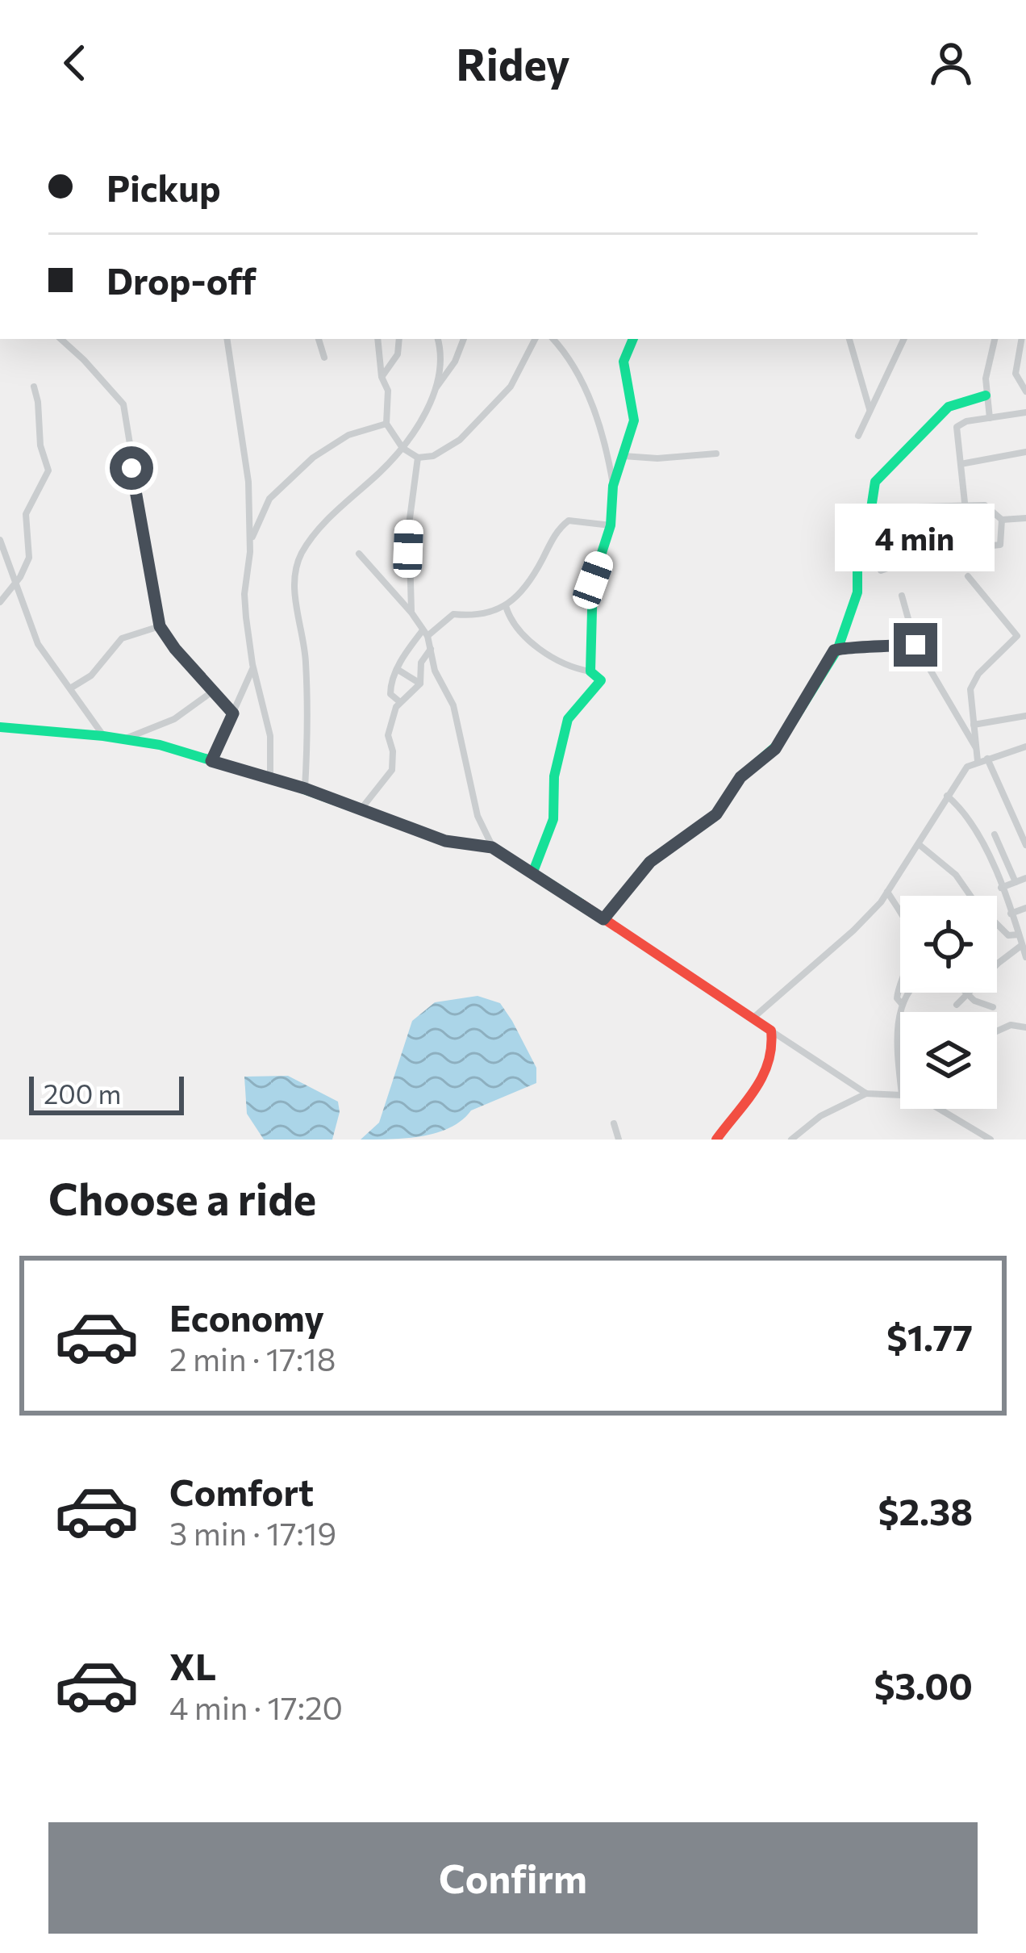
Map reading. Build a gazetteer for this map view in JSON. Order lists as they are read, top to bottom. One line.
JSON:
{"scale_bar":"200 m","page":{"header":"Ridey","banner":["Pickup","Drop-off"],"bubble":"4 min","scale":"200 m","heading":"Choose a ride","list":[{"name":"Economy","note":"2 min · 17:18","value":"$1.77"},{"name":"Comfort","note":"3 min · 17:19","value":"$2.38"},{"name":"XL","note":"4 min · 17:20","value":"$3.00"}],"buttons":"Confirm"}}
